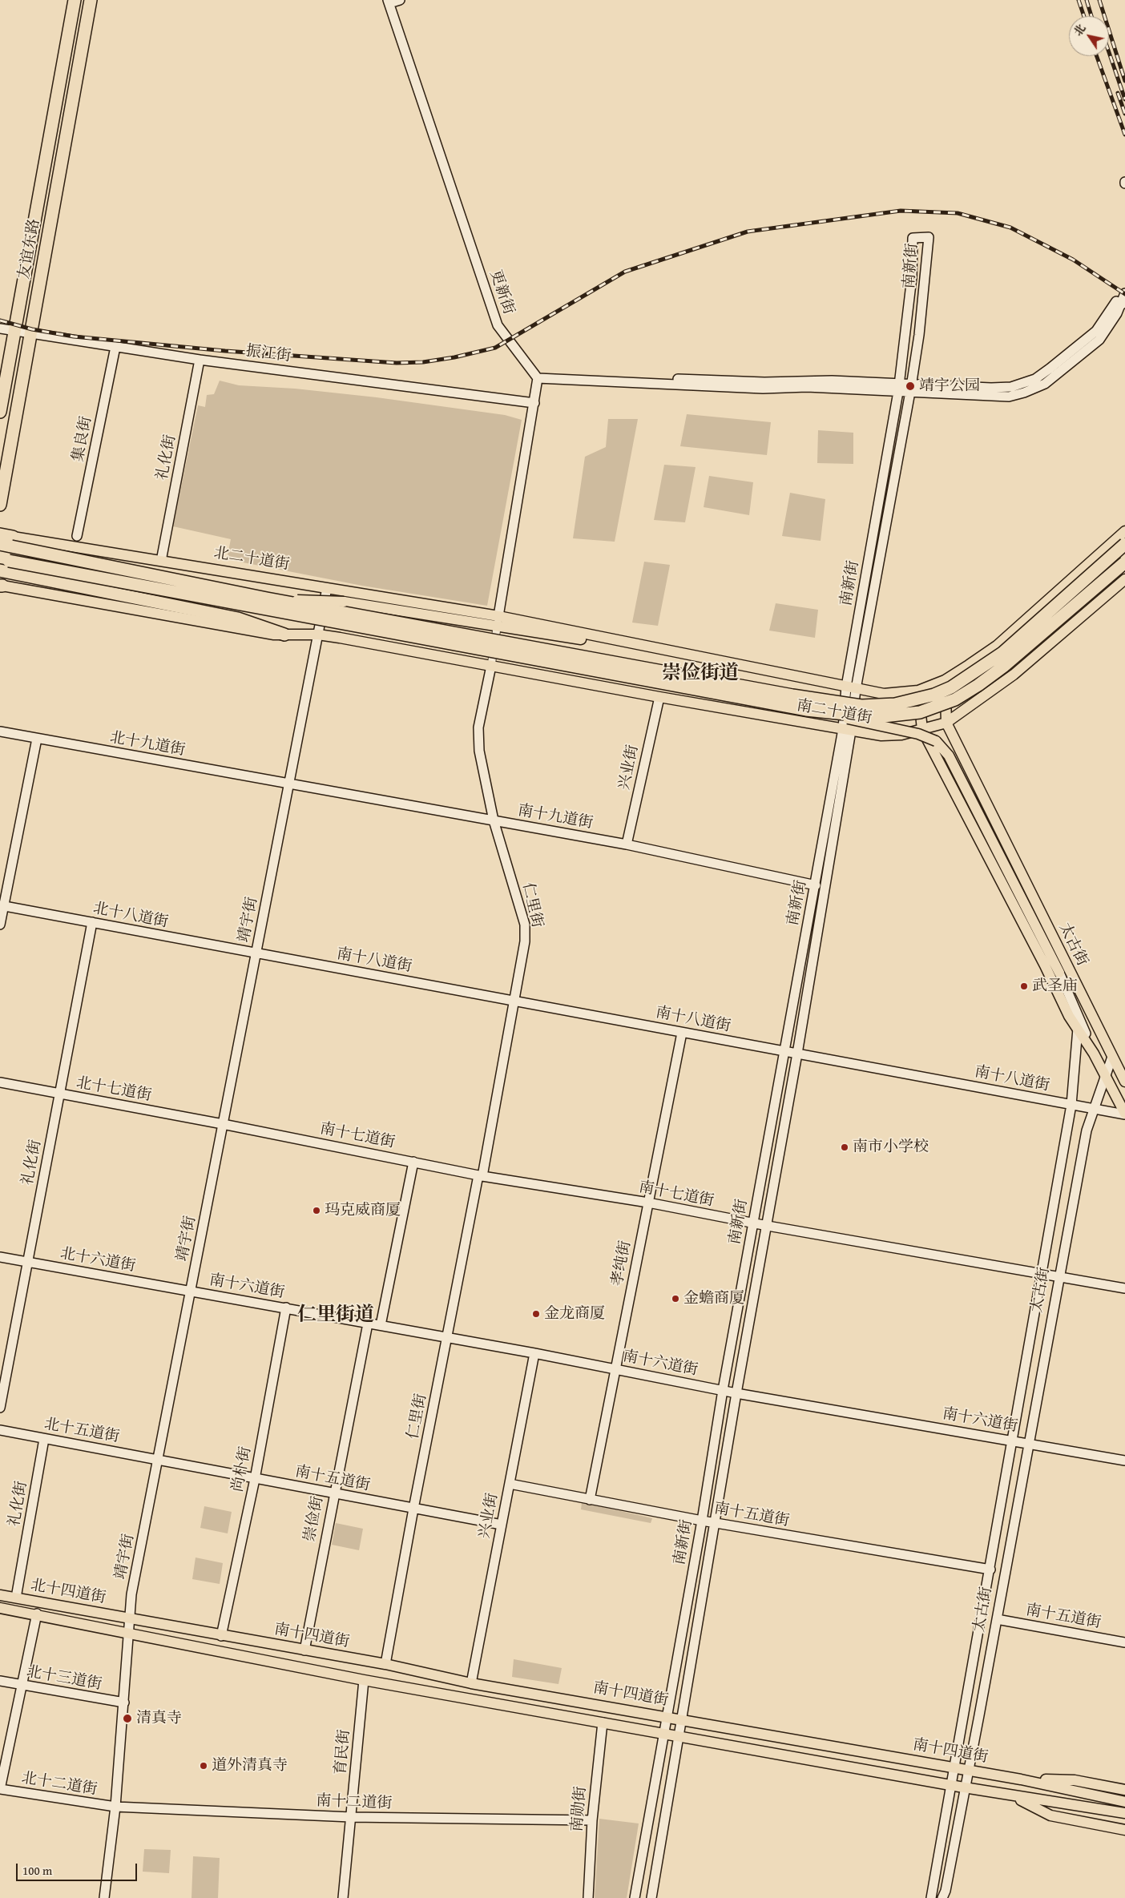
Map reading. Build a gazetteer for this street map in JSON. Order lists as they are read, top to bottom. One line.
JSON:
{"streets":{"highway":["友谊东路","北二十道街"],"main road":["南二十道街","太古街","北十四道街","南十四道街"],"street":["南新街","更新街","振江街","集良街","礼化街","北十九道街","兴业街","南十九道街","仁里街","北十八道街","靖宇街","南十八道街","北十七道街","南十七道街","北十六道街","孝纯街","南十六道街","北十五道街","尚朴街","南十五道街","崇俭街","北十三道街","育民街","北十二道街","南十二道街","南勋街"]},"crossings":[["友谊东路","振江街"],["南新街","南二十道街"],["南新街","南十九道街"],["南新街","南十八道街"],["南新街","南十七道街"],["南新街","南十六道街"],["南新街","南十五道街"],["南新街","北十四道街"],["南新街","南十四道街"],["振江街","集良街"],["振江街","礼化街"],["礼化街","北二十道街"],["礼化街","北十八道街"],["礼化街","北十七道街"],["礼化街","北十六道街"],["礼化街","北十五道街"],["礼化街","北十四道街"],["北二十道街","南二十道街"],["北二十道街","靖宇街"],["南二十道街","兴业街"],["南二十道街","仁里街"],["南二十道街","太古街"],["北十九道街","南十九道街"],["北十九道街","靖宇街"],["兴业街","南十九道街"],["兴业街","南十六道街"],["兴业街","南十五道街"],["兴业街","南十四道街"],["南十九道街","仁里街"],["南十九道街","靖宇街"],["仁里街","南十八道街"],["仁里街","南十七道街"],["仁里街","南十六道街"],["仁里街","南十五道街"],["仁里街","南十四道街"],["北十八道街","靖宇街"],["北十八道街","南十八道街"],["靖宇街","南十八道街"],["靖宇街","北十七道街"],["靖宇街","南十七道街"],["靖宇街","北十六道街"],["靖宇街","南十六道街"],["靖宇街","北十五道街"],["靖宇街","南十五道街"],["靖宇街","北十四道街"],["靖宇街","南十四道街"],["靖宇街","北十三道街"],["靖宇街","北十二道街"],["靖宇街","南十二道街"],["太古街","南十八道街"],["太古街","南十七道街"],["太古街","南十六道街"],["太古街","南十五道街"],["太古街","北十四道街"],["太古街","南十四道街"],["南十八道街","孝纯街"],["北十七道街","南十七道街"],["南十七道街","孝纯街"],["北十六道街","南十六道街"],["孝纯街","南十六道街"],["孝纯街","南十五道街"],["南十六道街","尚朴街"],["南十六道街","崇俭街"],["北十五道街","南十五道街"],["尚朴街","南十五道街"],["尚朴街","南十四道街"],["南十五道街","崇俭街"],["崇俭街","南十四道街"],["北十四道街","南十四道街"],["北十四道街","育民街"],["北十四道街","南勋街"],["育民街","南十二道街"],["北十二道街","南十二道街"],["南十二道街","南勋街"]],"districts":["崇俭街道","仁里街道"],"places":["靖宇公园","武圣庙","南市小学校","玛克威商厦","金蟾商厦","金龙商厦","清真寺","道外清真寺"],"scale_bar":"100 m","north":"top left"}
